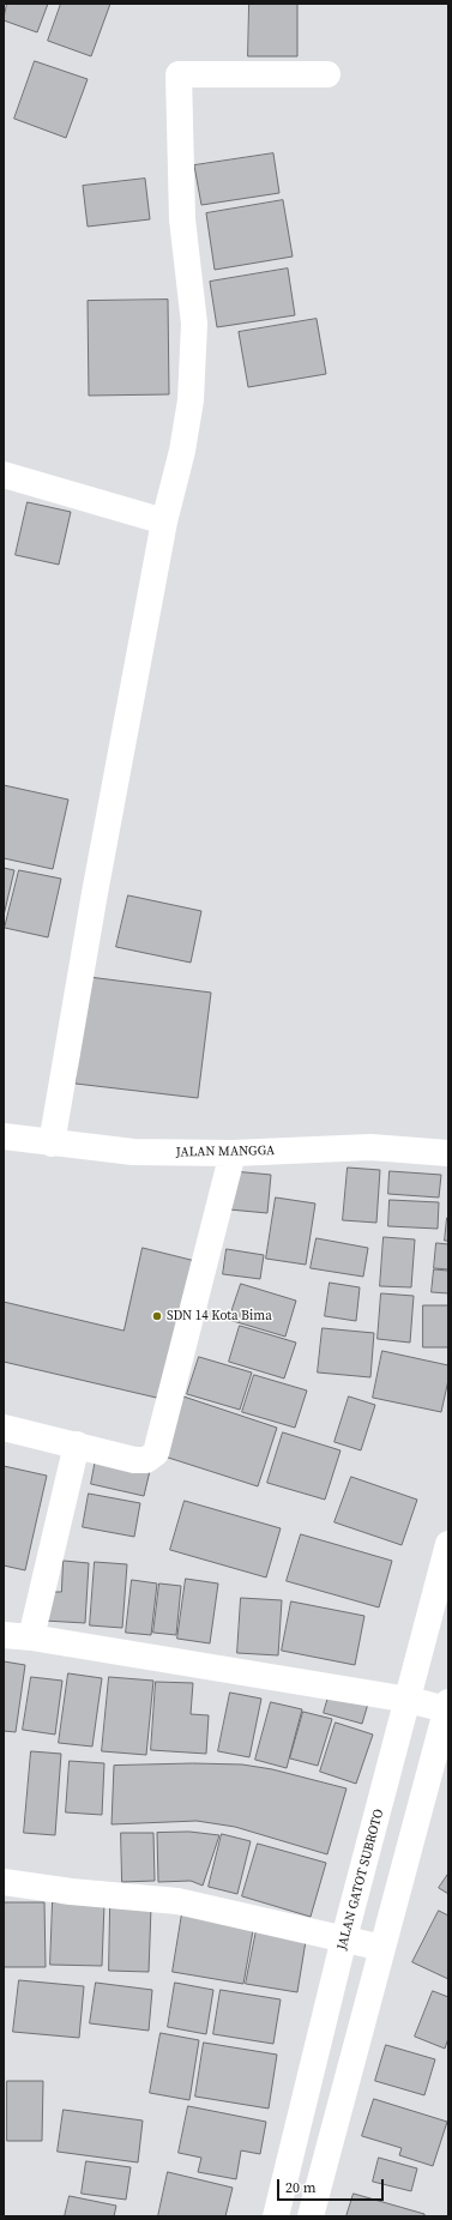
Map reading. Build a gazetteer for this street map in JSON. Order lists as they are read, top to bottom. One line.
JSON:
{"streets":{"street":["JALAN MANGGA","JALAN GATOT SUBROTO"]},"places":["SDN 14 Kota Bima"],"scale_bar":"20 m"}
